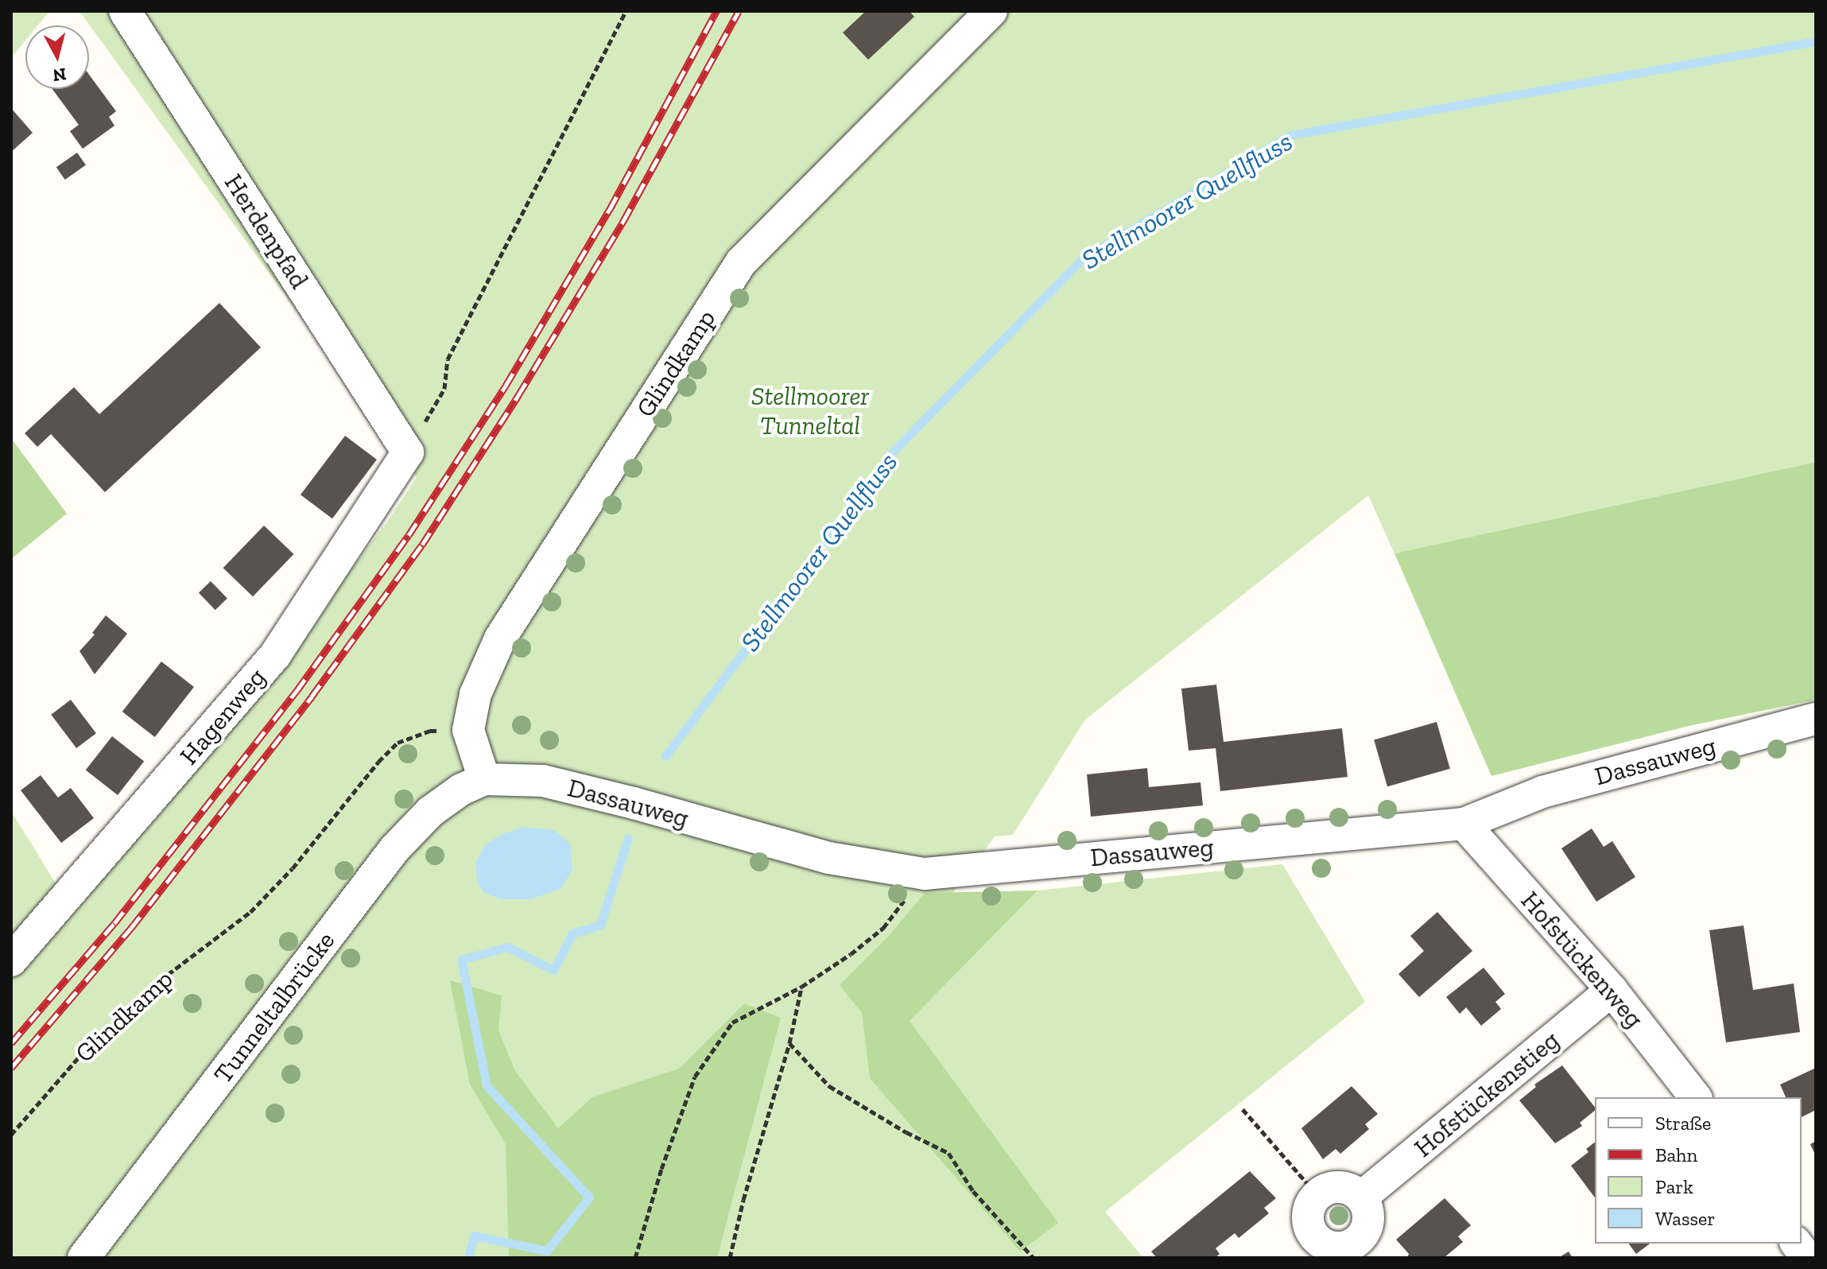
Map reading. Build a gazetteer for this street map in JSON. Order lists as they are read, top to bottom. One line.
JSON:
{"streets":{"street":["Herdenpfad","Glindkamp","Hagenweg","Dassauweg","Hofstückenweg","Tunneltalbrücke","Hofstückenstieg"]},"crossings":[["Herdenpfad","Hagenweg"],["Glindkamp","Dassauweg"],["Glindkamp","Tunneltalbrücke"],["Dassauweg","Hofstückenweg"],["Dassauweg","Tunneltalbrücke"],["Hofstückenweg","Hofstückenstieg"]],"water":["Stellmoorer Quellfluss"],"parks":["Stellmoorer Tunneltal"],"legend":["Straße","Bahn","Park","Wasser"],"north":"bottom"}
